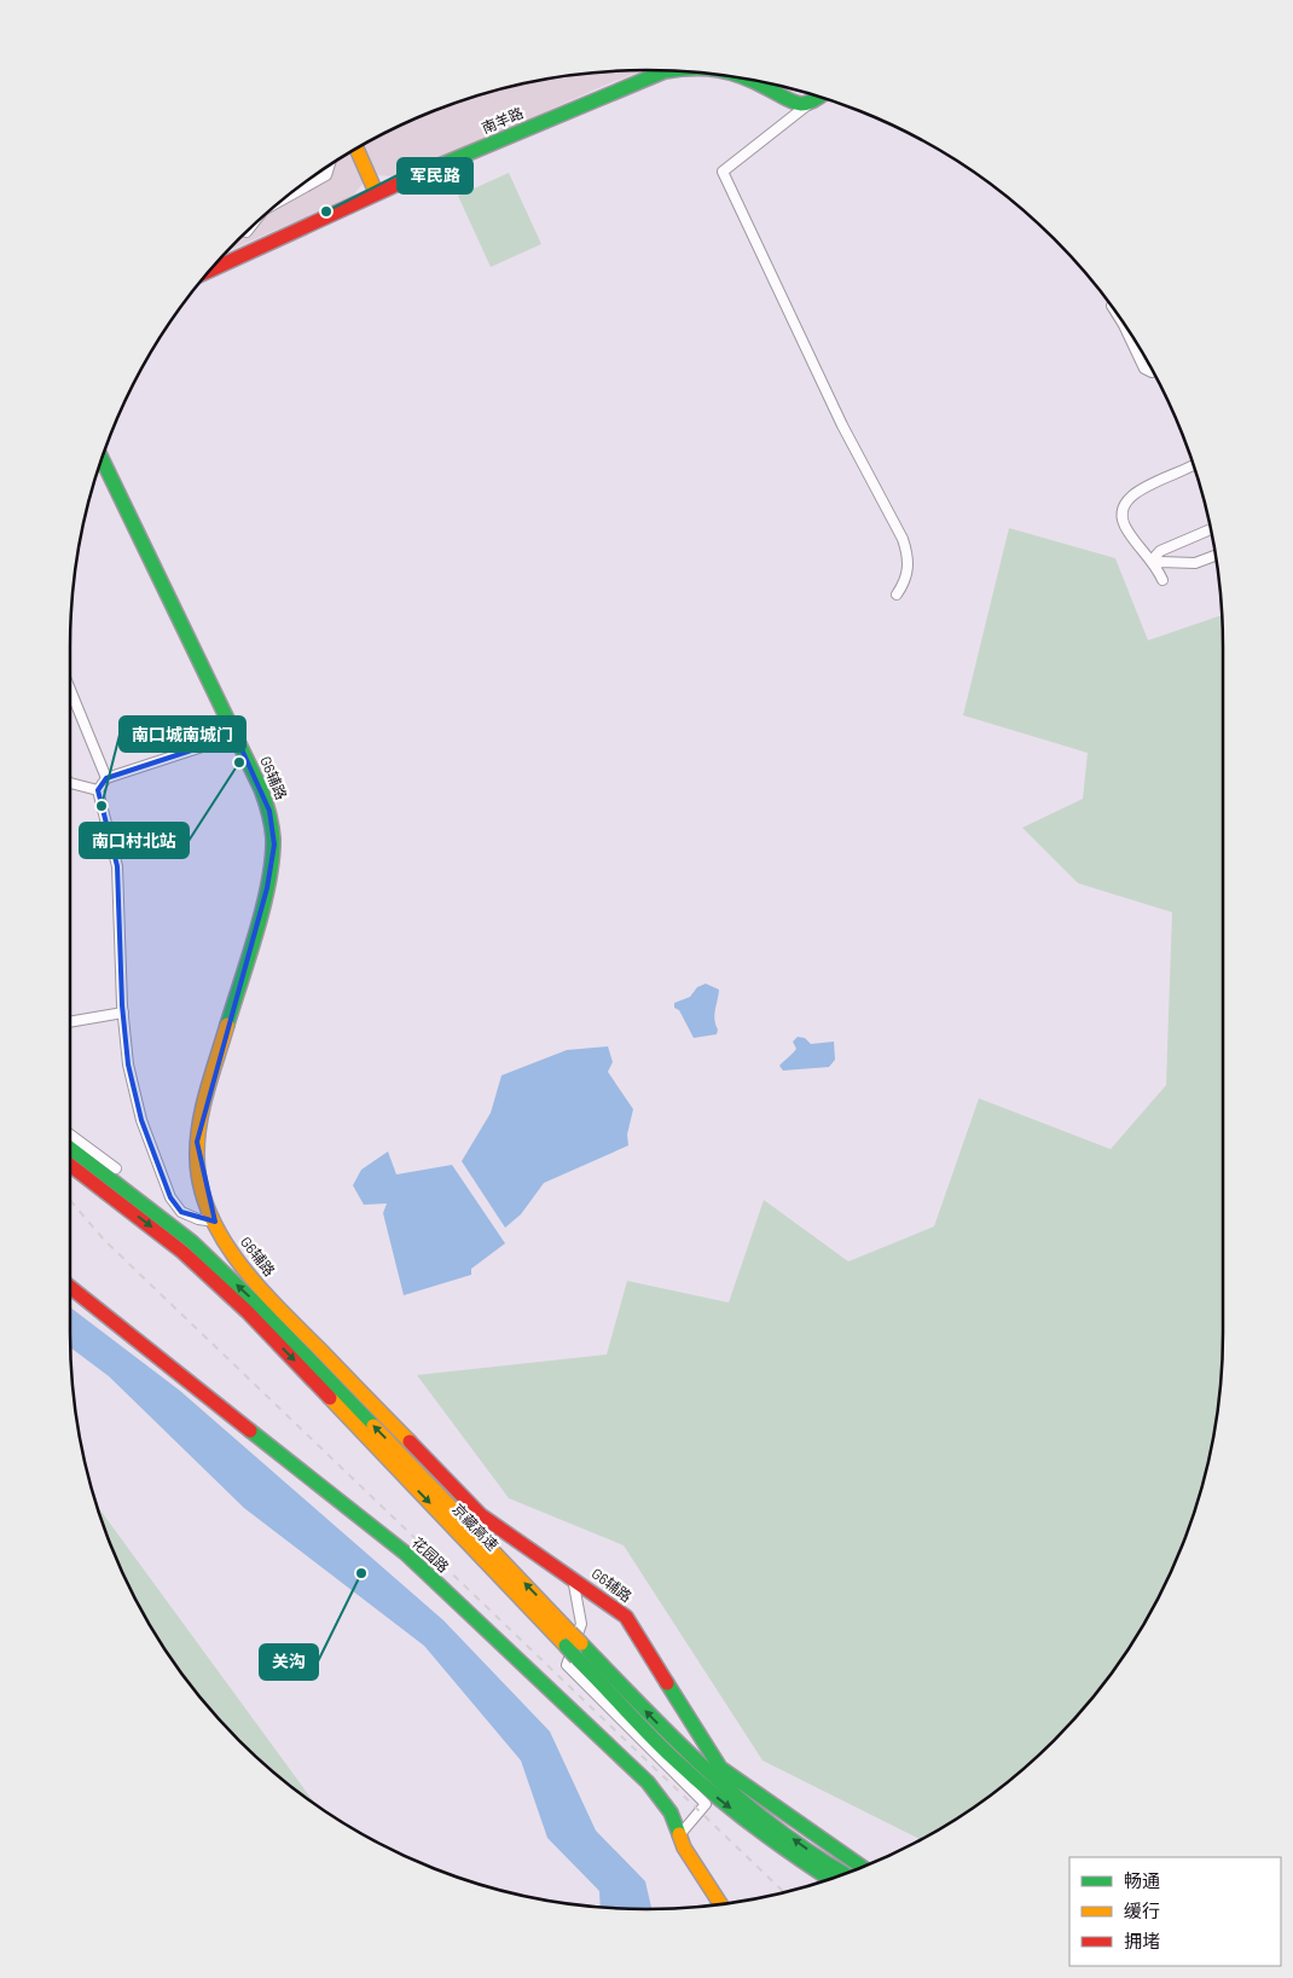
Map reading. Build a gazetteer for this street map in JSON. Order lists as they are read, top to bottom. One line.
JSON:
{"streets":{"main road":["南羊路","G6辅路","京藏高速","花园路"]},"places":["军民路","南口村北站","南口城南城门","关沟"],"legend":["畅通","缓行","拥堵"]}
